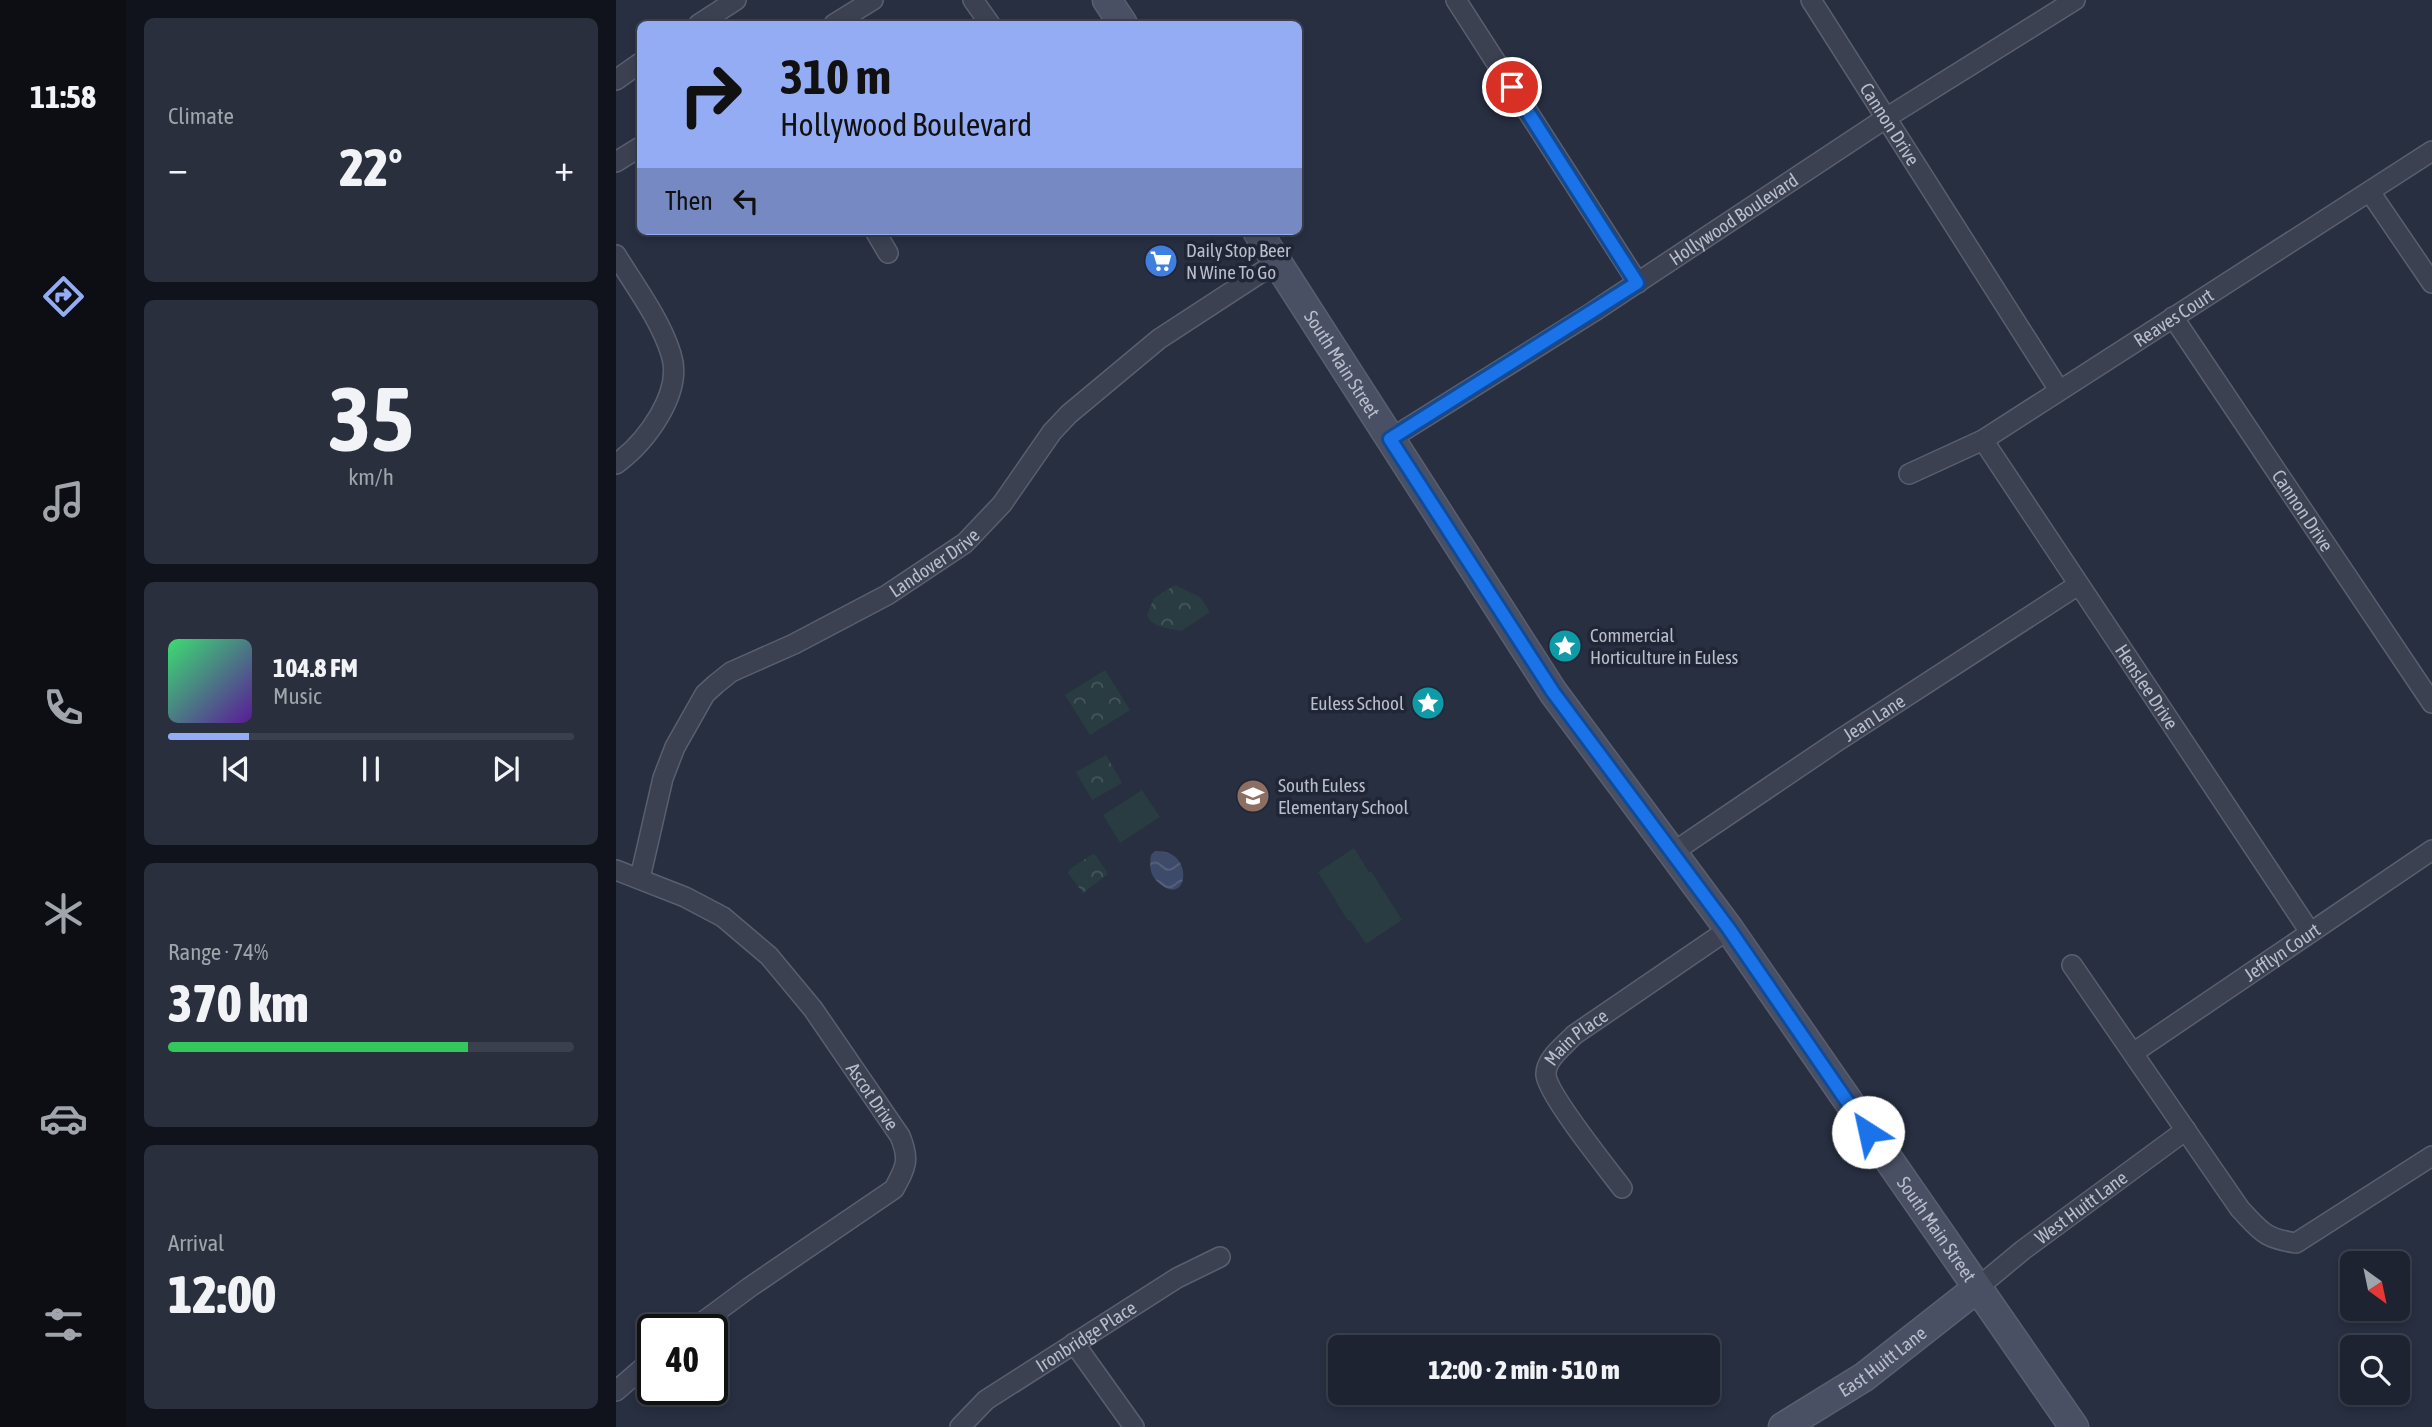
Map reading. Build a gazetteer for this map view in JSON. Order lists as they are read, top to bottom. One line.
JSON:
{"streets":{"street":["Cannon Drive","Hollywood Boulevard","Reaves Court","South Main Street","Landover Drive","Henslee Drive","Jean Lane","Jefflyn Court","Main Place","Ascot Drive","West Huitt Lane","Ironbridge Place","East Huitt Lane"]},"crossings":[["Cannon Drive","Hollywood Boulevard"],["Cannon Drive","Reaves Court"],["Hollywood Boulevard","South Main Street"],["Reaves Court","Henslee Drive"],["South Main Street","Landover Drive"],["South Main Street","Jean Lane"],["South Main Street","Main Place"],["South Main Street","West Huitt Lane"],["South Main Street","East Huitt Lane"],["Landover Drive","Ascot Drive"],["Henslee Drive","Jean Lane"],["Henslee Drive","Jefflyn Court"],["West Huitt Lane","East Huitt Lane"]],"places":{"supermarket":["Daily Stop Beer N Wine To Go"],"place":["Commercial Horticulture in Euless","Euless School"],"school or university":["South Euless Elementary School"]},"north":"bottom right","page":{"tabs":"11:58","tile":["Climate",["35","km/h"],["Range · 74%","370 km"],["Arrival","12:00"]],"turn":["310 m","Hollywood Boulevard"],"heat":["−","22°","+"],"then":"Then","song":["104.8 FM","Music"],"limit":"40","trip":"12:00 · 2 min · 510 m"}}
